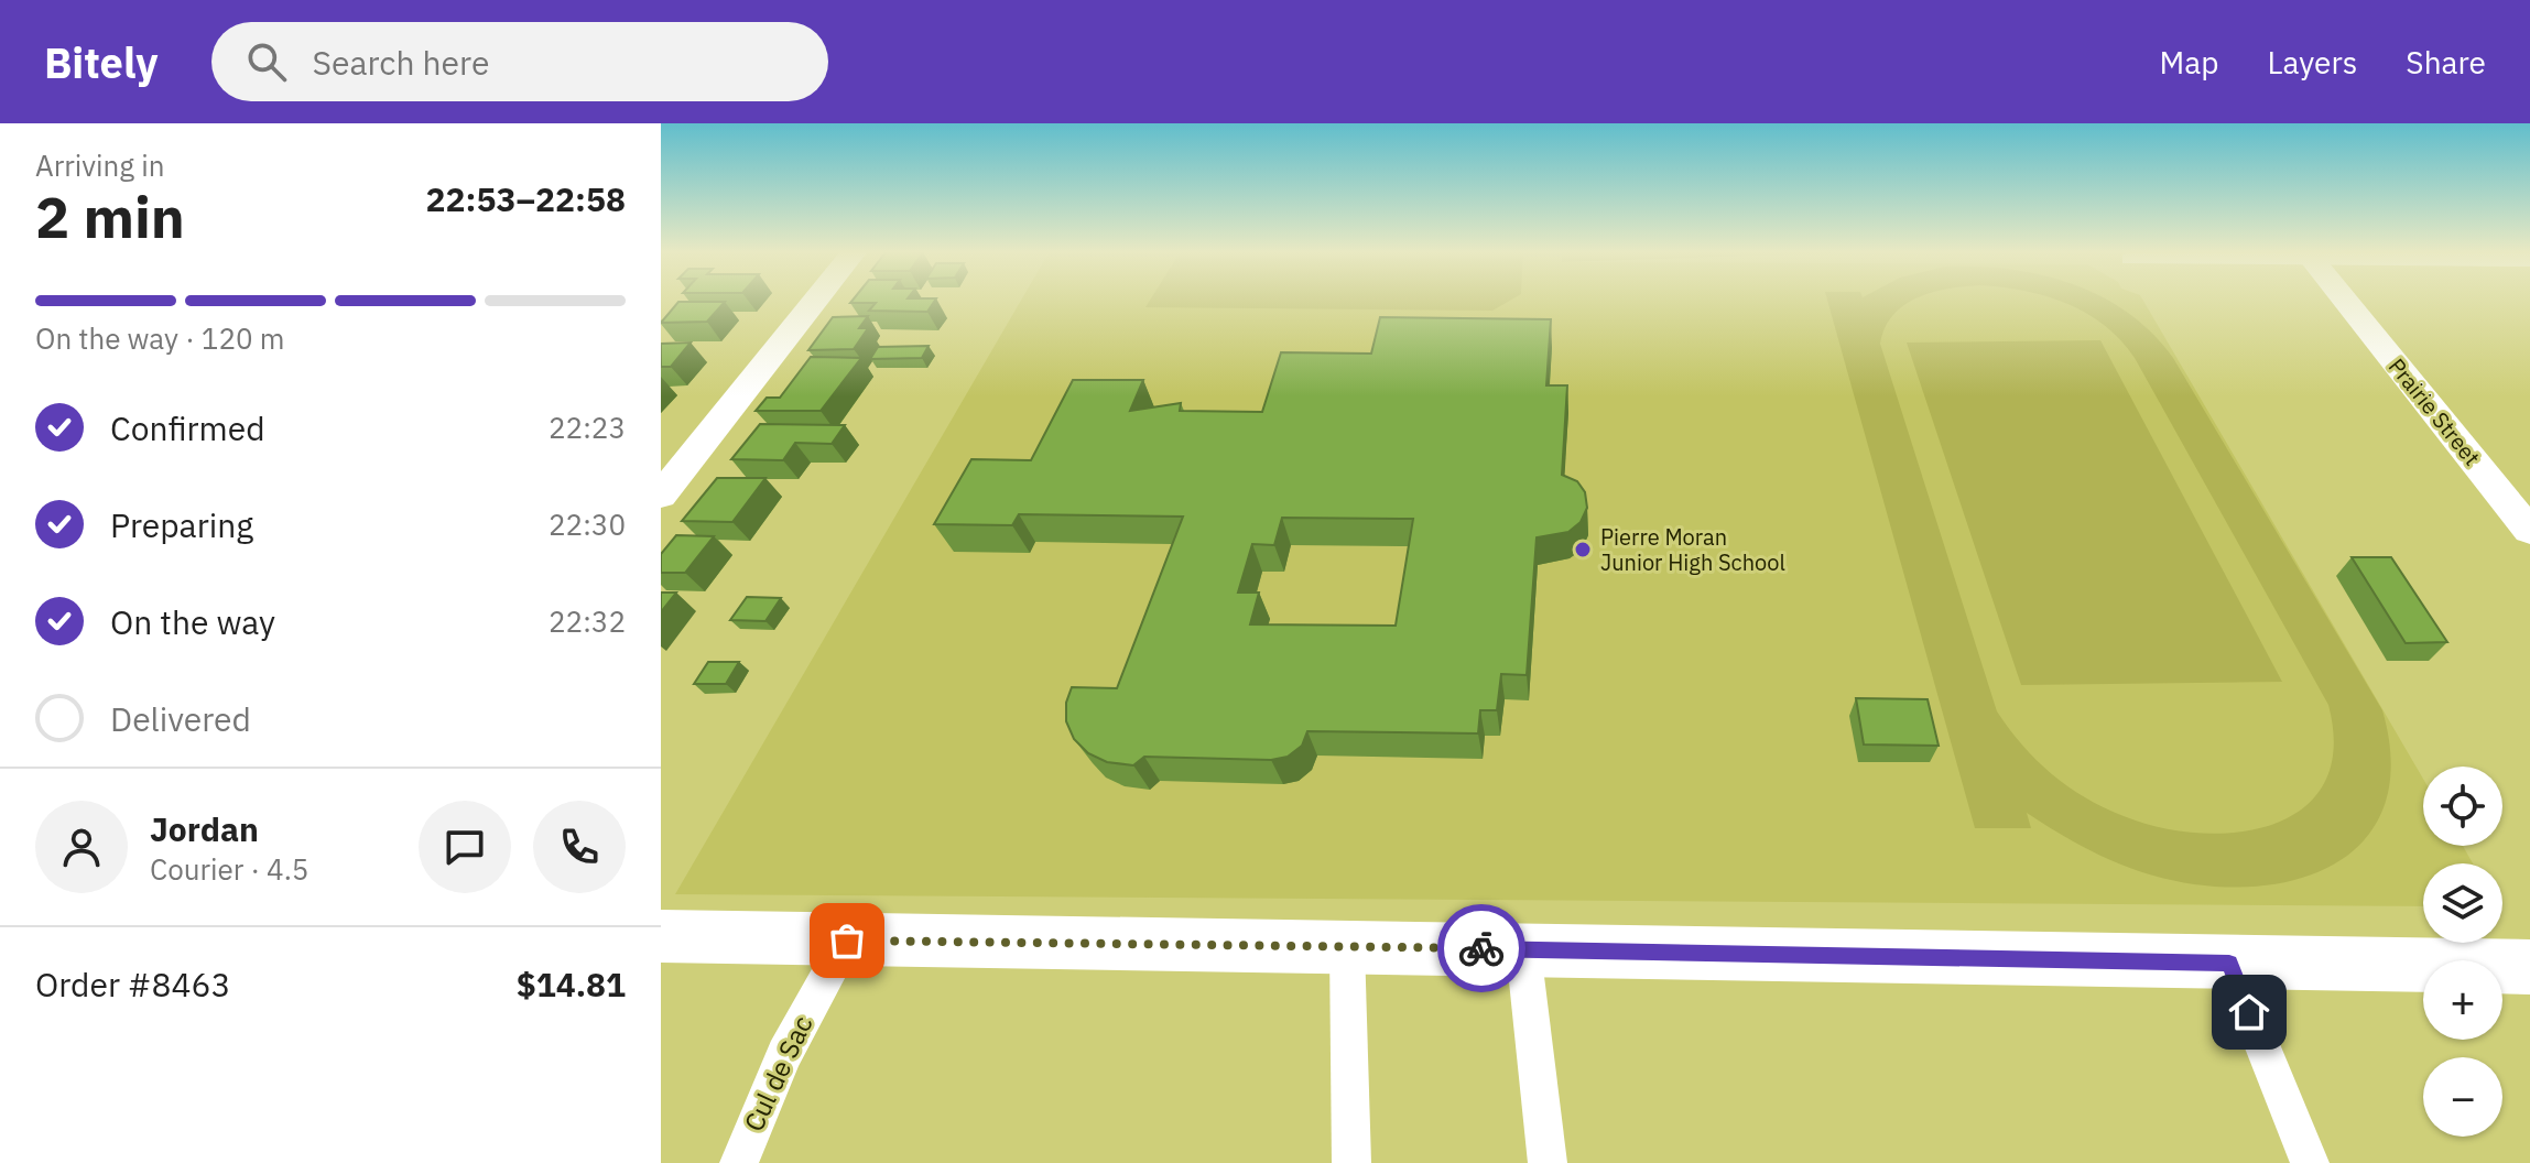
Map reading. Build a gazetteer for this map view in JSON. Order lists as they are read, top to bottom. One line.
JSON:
{"streets":{"main road":["Prairie Street"],"street":["Cul de Sac"]},"places":["Pierre Moran Junior High School"],"page":{"header":"Bitely","search":"Search here","nav":["Map","Layers","Share"],"heading":["2 min","Arriving in","22:53–22:58"],"panel":["Jordan","Courier · 4.5","Order #8463","$14.81"],"bar":"On the way · 120 m","list":[["Confirmed","22:23"],["Preparing","22:30"],["On the way","22:32"],"Delivered"],"map_buttons":["+","−"]}}
